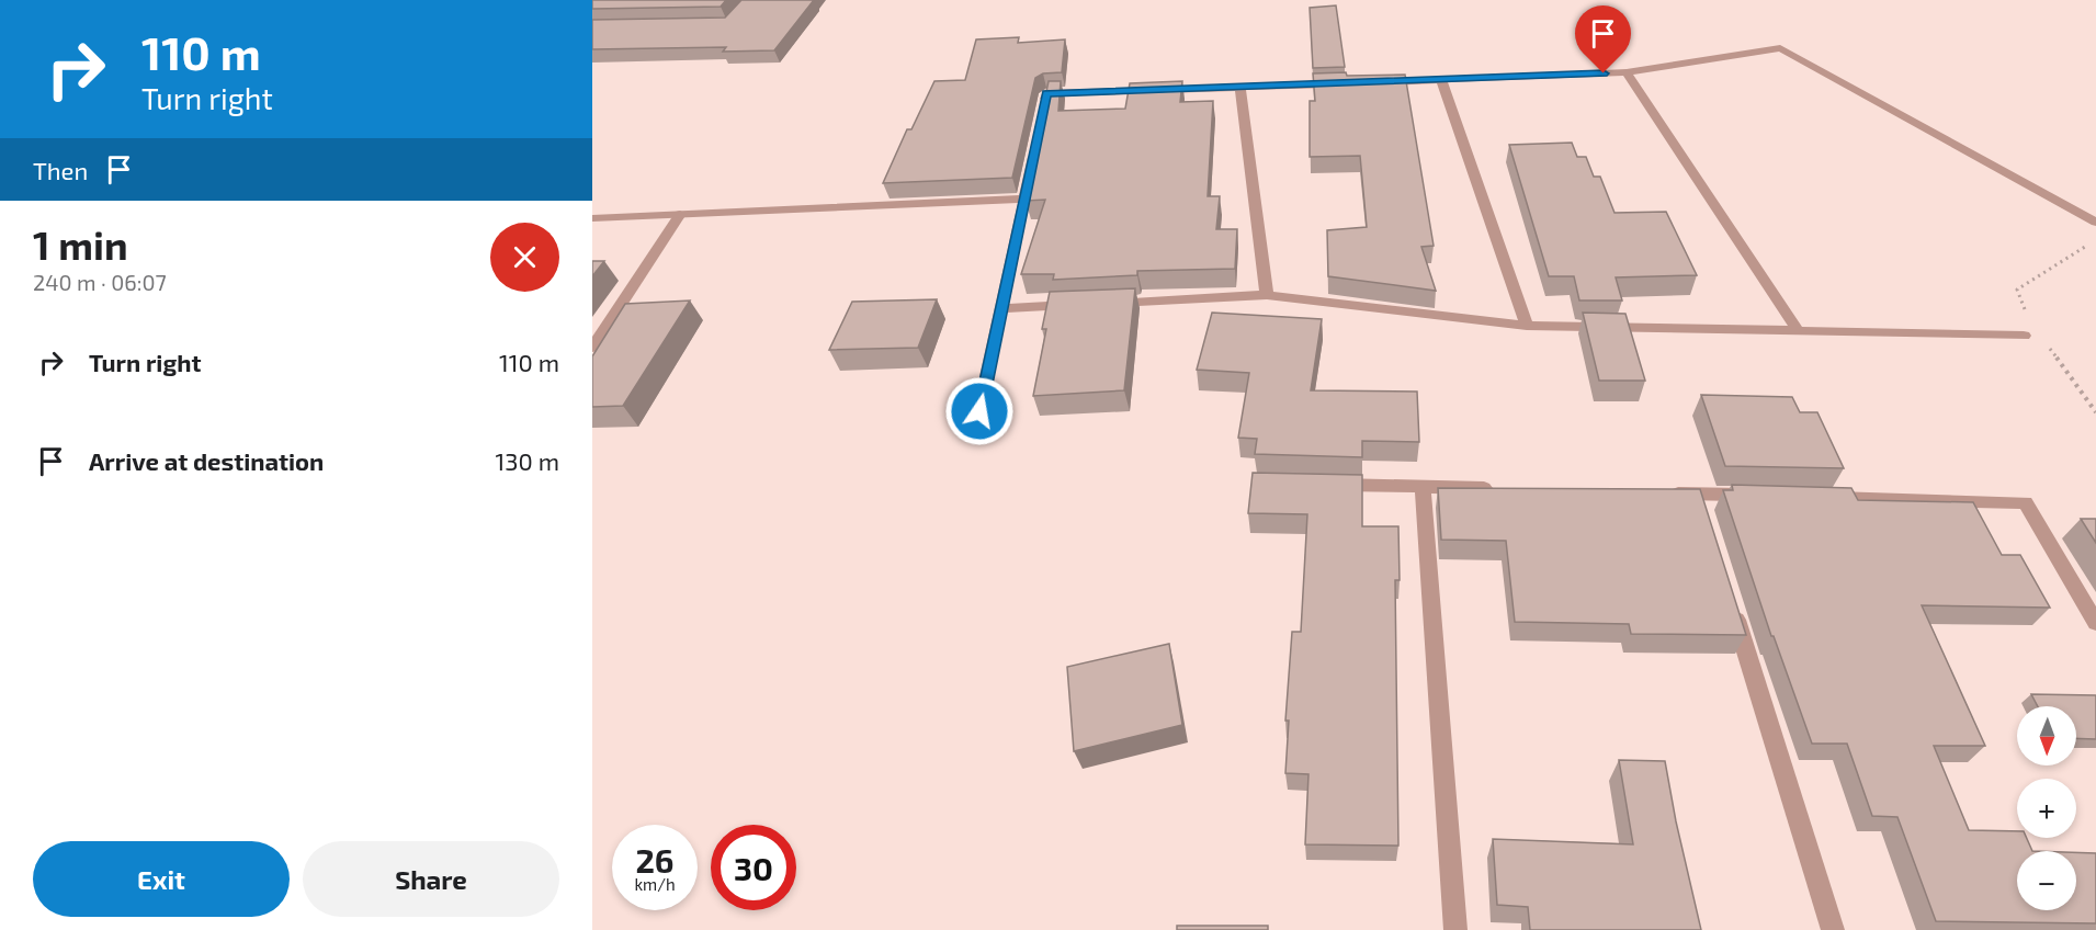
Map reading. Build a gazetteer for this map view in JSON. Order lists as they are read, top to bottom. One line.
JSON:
{"north":"bottom","page":{"turn":["110 m","Turn right"],"then":"Then","heading":["1 min","240 m · 06:07"],"list":[{"name":"Turn right","value":"110 m"},{"name":"Arrive at destination","value":"130 m"}],"map_buttons":["+","−"],"speed":"26 km/h","limit":"30","buttons":["Exit","Share"]}}
